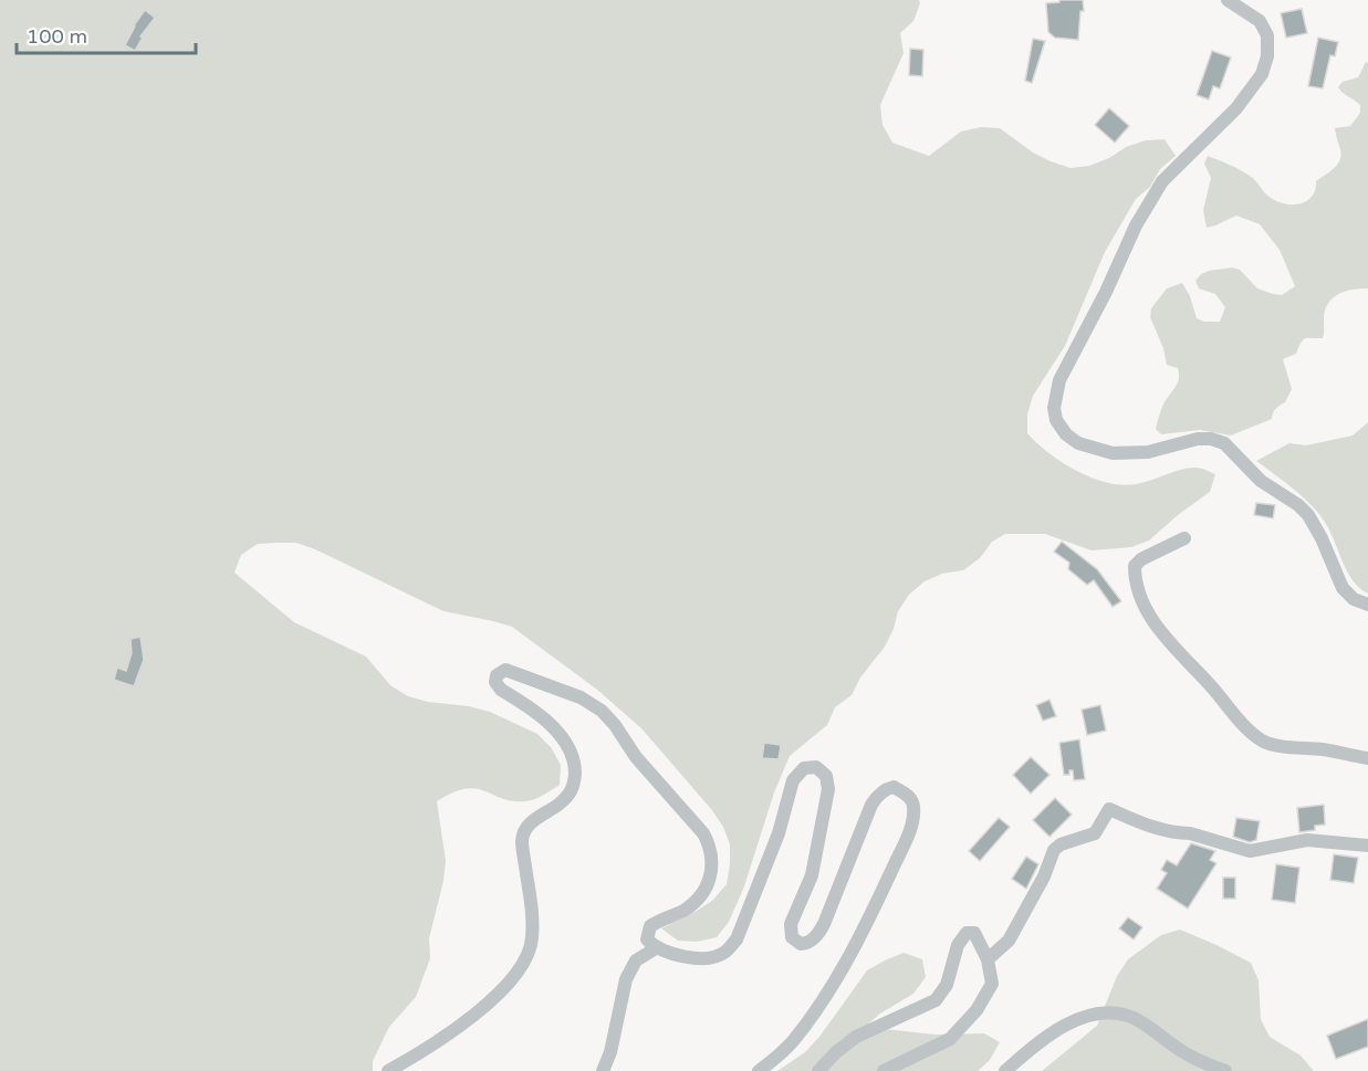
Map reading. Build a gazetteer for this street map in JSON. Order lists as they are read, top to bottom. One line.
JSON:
{"scale_bar":"100 m"}
